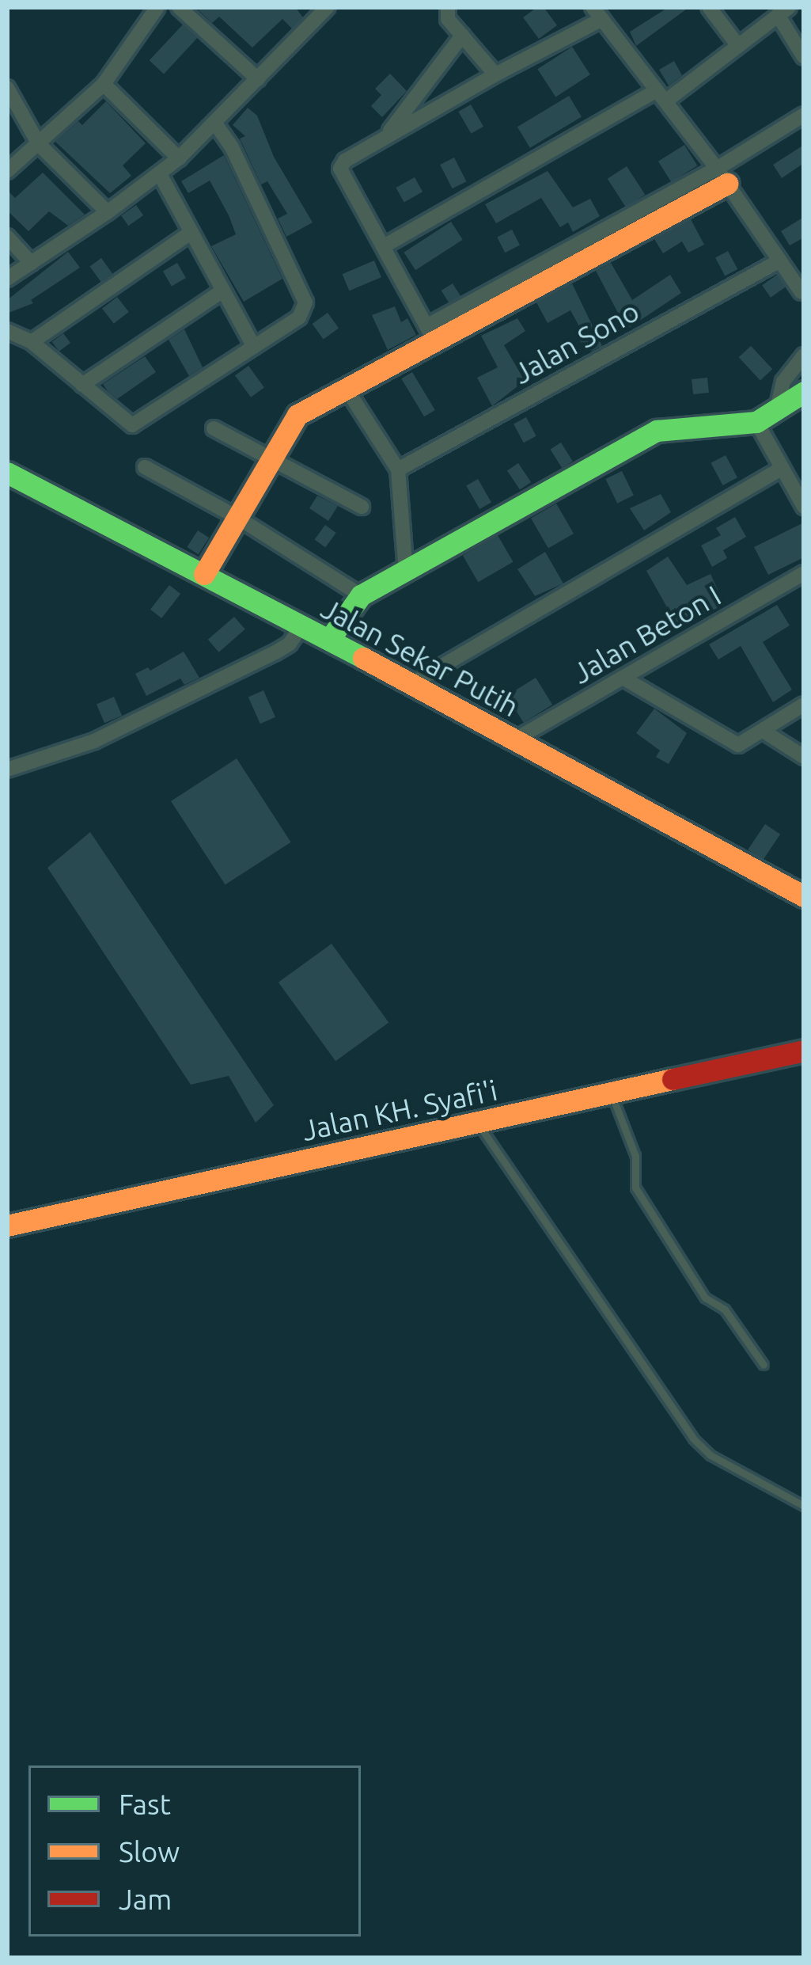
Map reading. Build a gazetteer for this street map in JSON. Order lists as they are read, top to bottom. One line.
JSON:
{"streets":{"street":["Jalan Sono","Jalan Beton I","Jalan Sekar Putih","Jalan KH. Syafi'i"]},"crossings":[["Jalan Beton I","Jalan Sekar Putih"]],"legend":["Fast","Slow","Jam"]}
